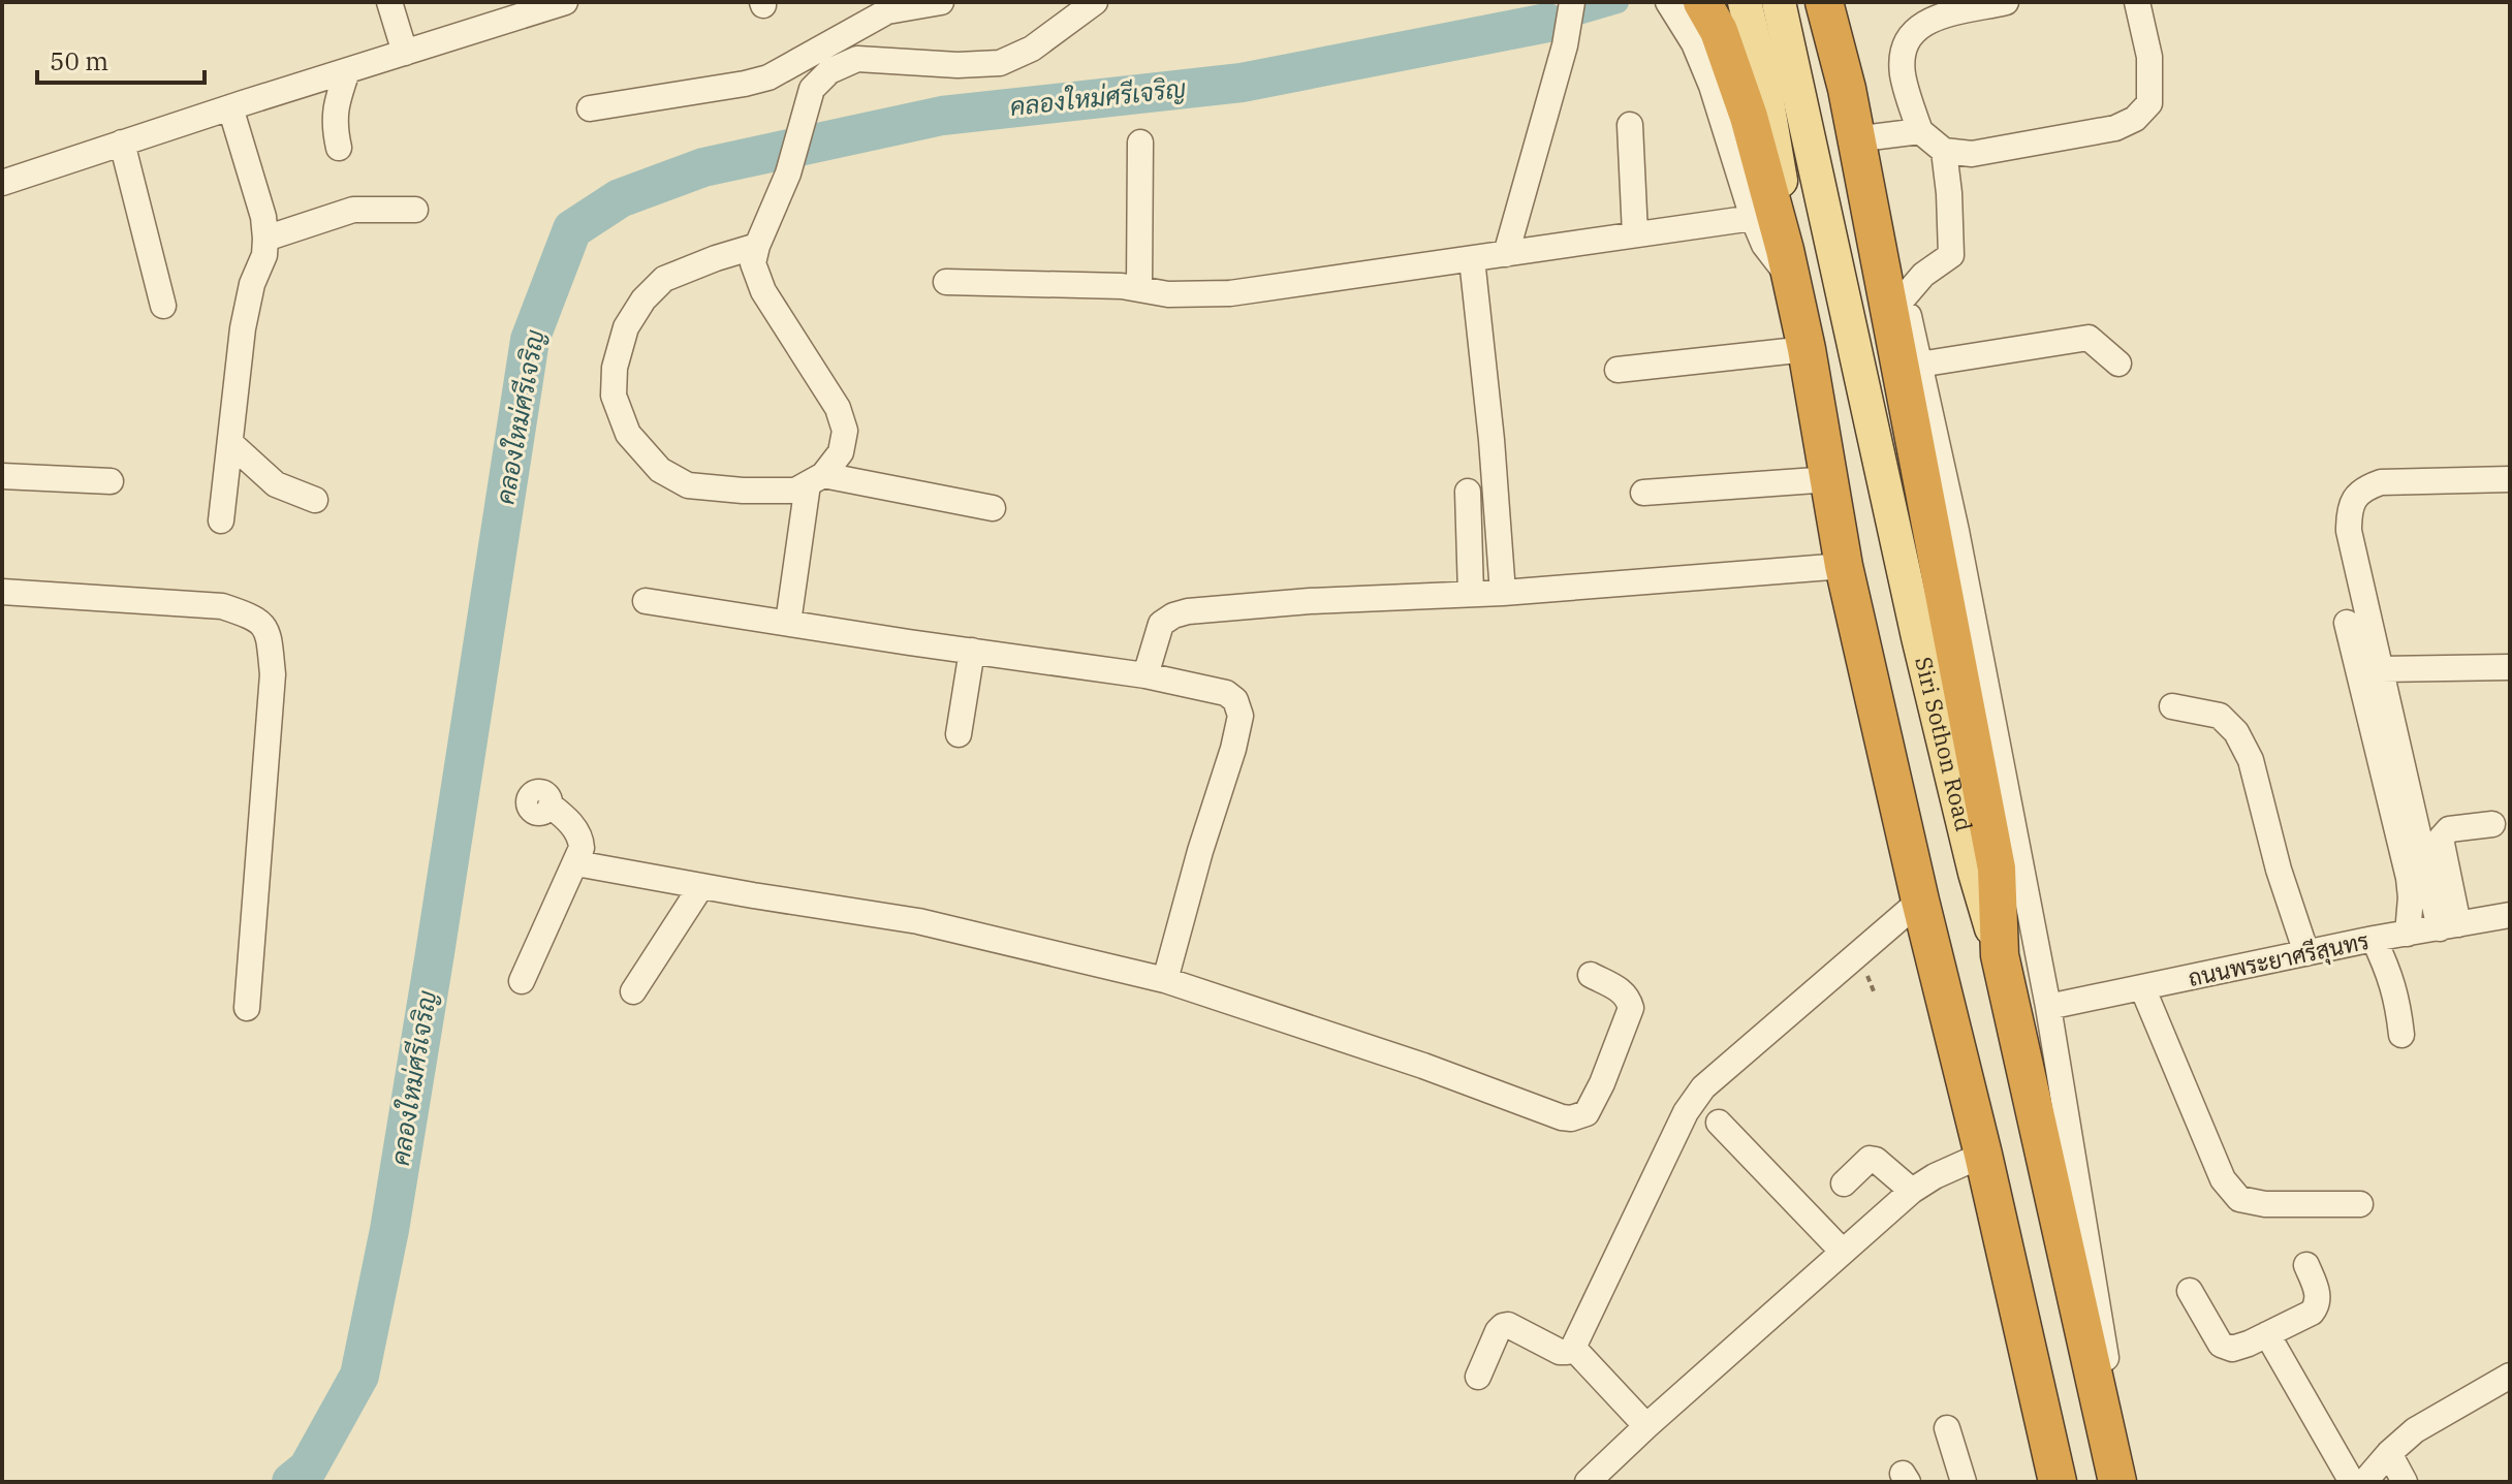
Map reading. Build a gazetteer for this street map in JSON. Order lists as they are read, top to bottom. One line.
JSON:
{"streets":{"highway":["Siri Sothon Road"],"street":["ถนนพระยาศรีสุนทร"]},"water":["คลองใหม่ศรีเจริญ"],"scale_bar":"50 m"}
